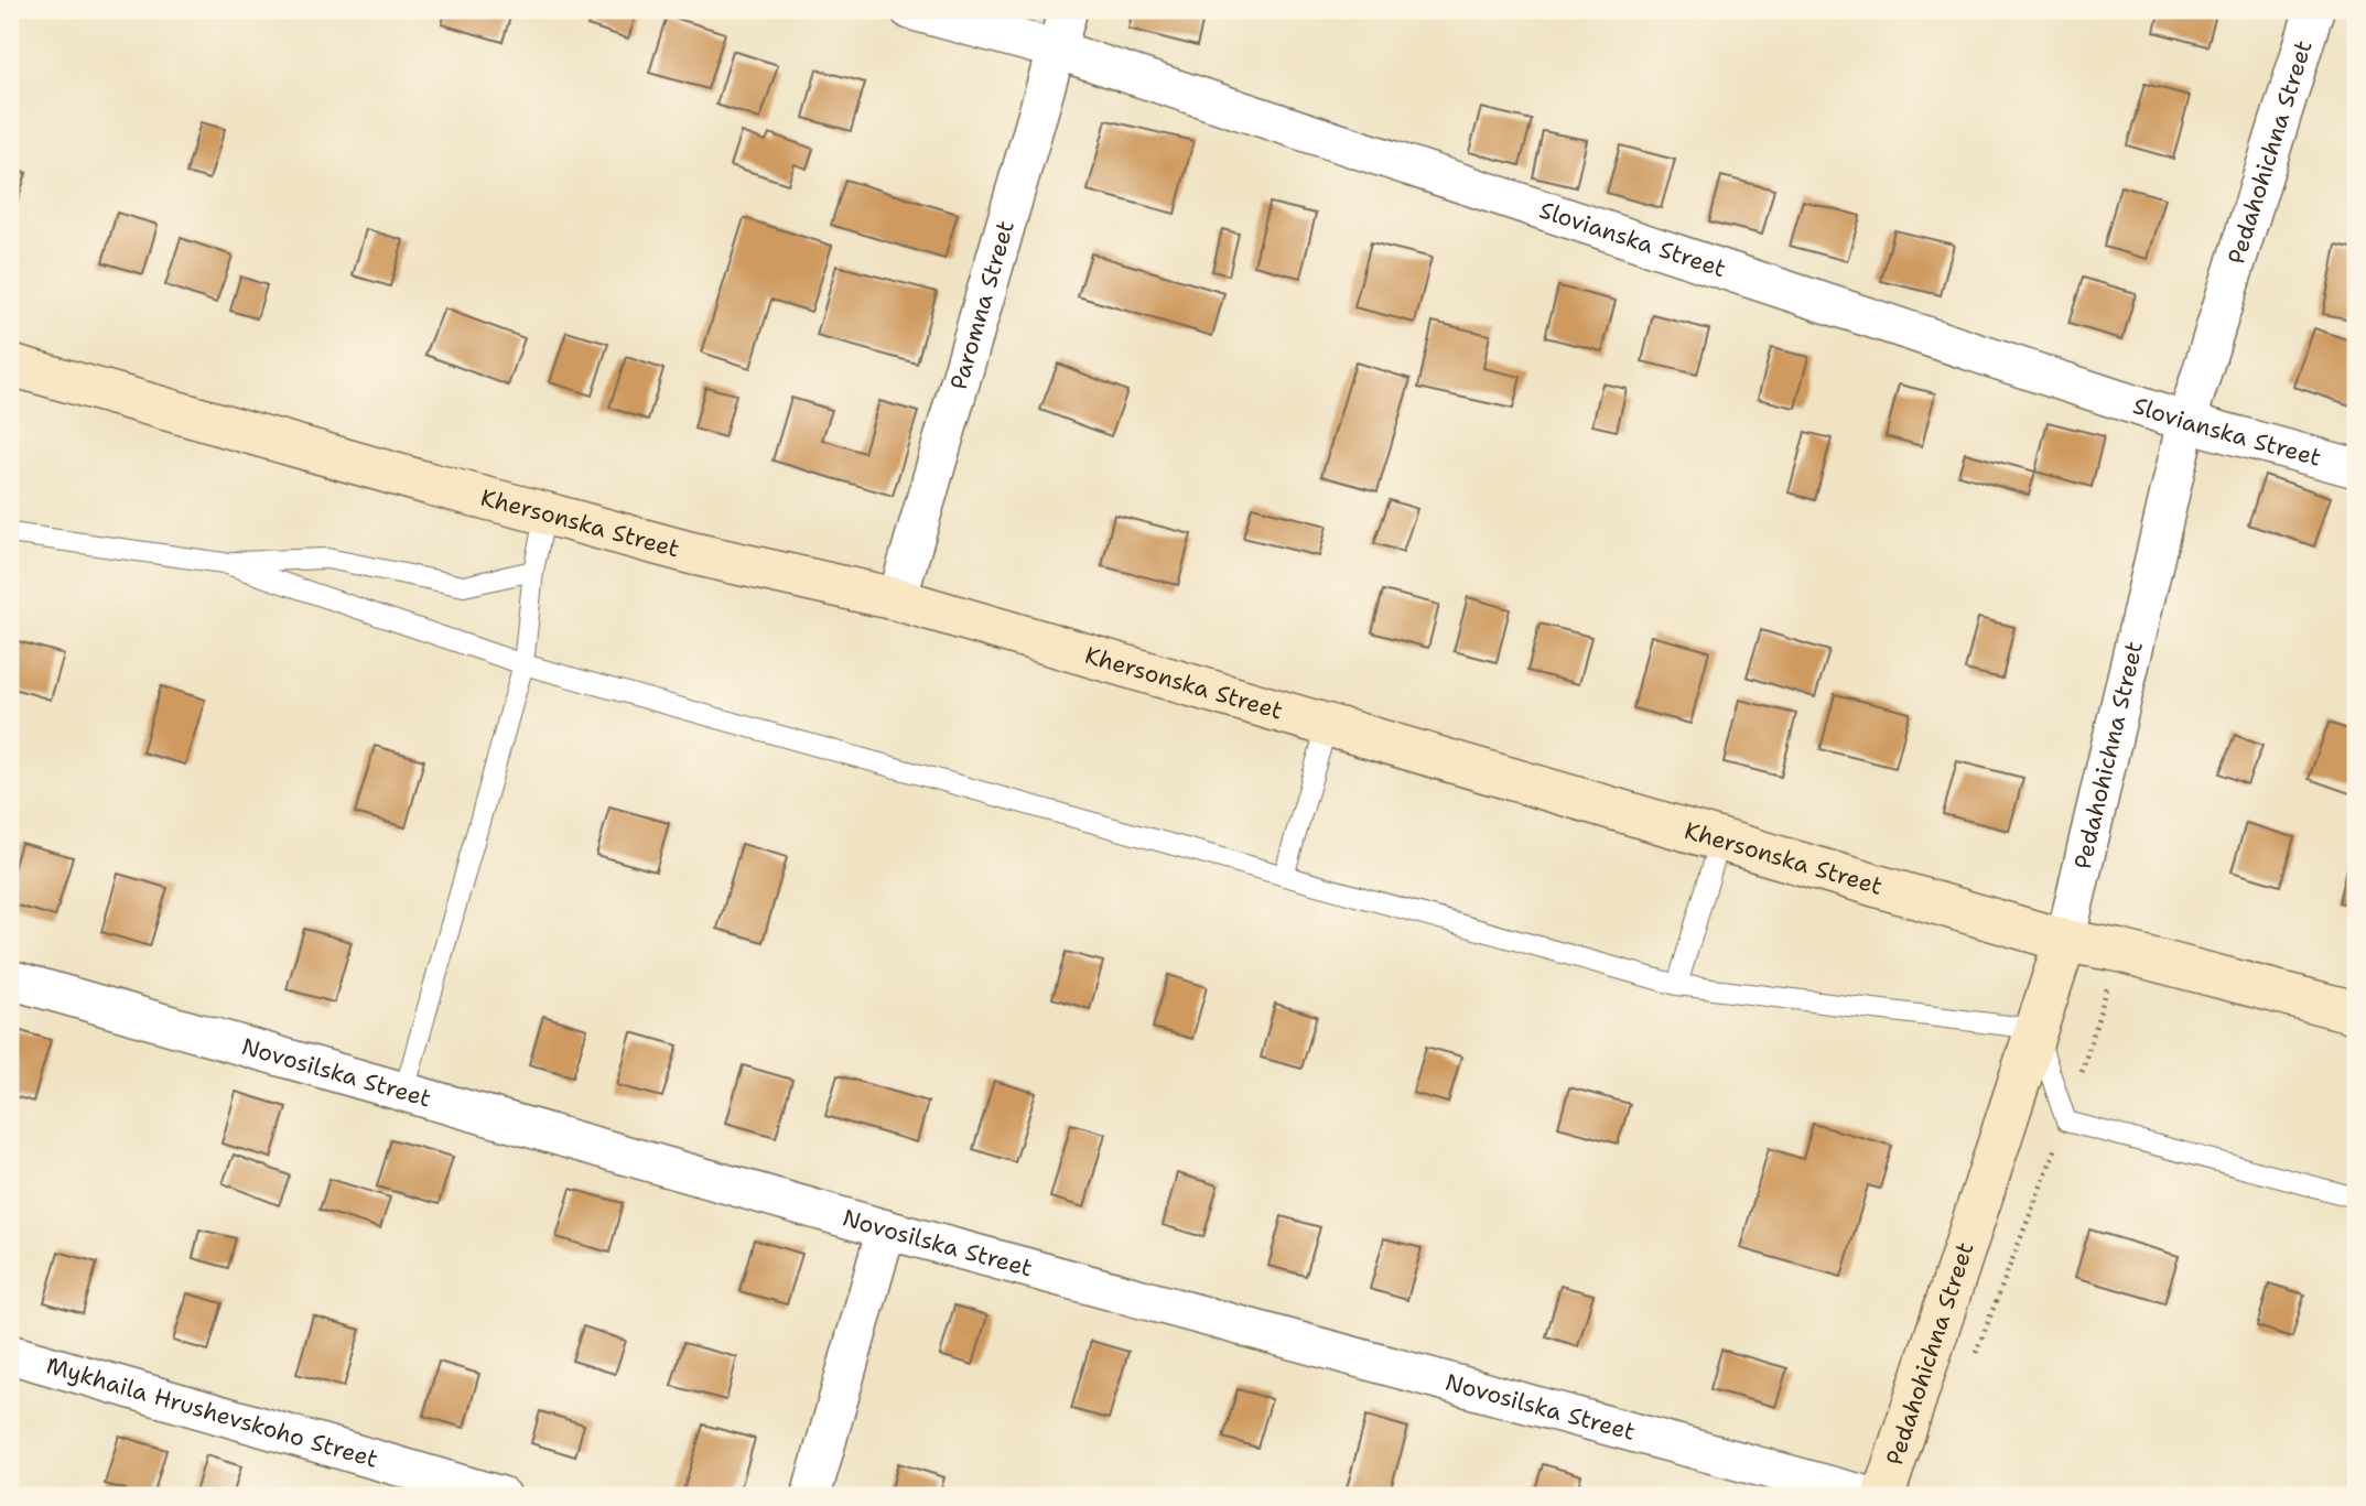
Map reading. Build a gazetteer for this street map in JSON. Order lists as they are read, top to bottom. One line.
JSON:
{"streets":{"main road":["Pedahohichna Street","Khersonska Street"],"street":["Slovianska Street","Paromna Street","Novosilska Street","Mykhaila Hrushevskoho Street"]},"crossings":[["Pedahohichna Street","Slovianska Street"],["Pedahohichna Street","Khersonska Street"],["Slovianska Street","Paromna Street"],["Paromna Street","Khersonska Street"]]}
